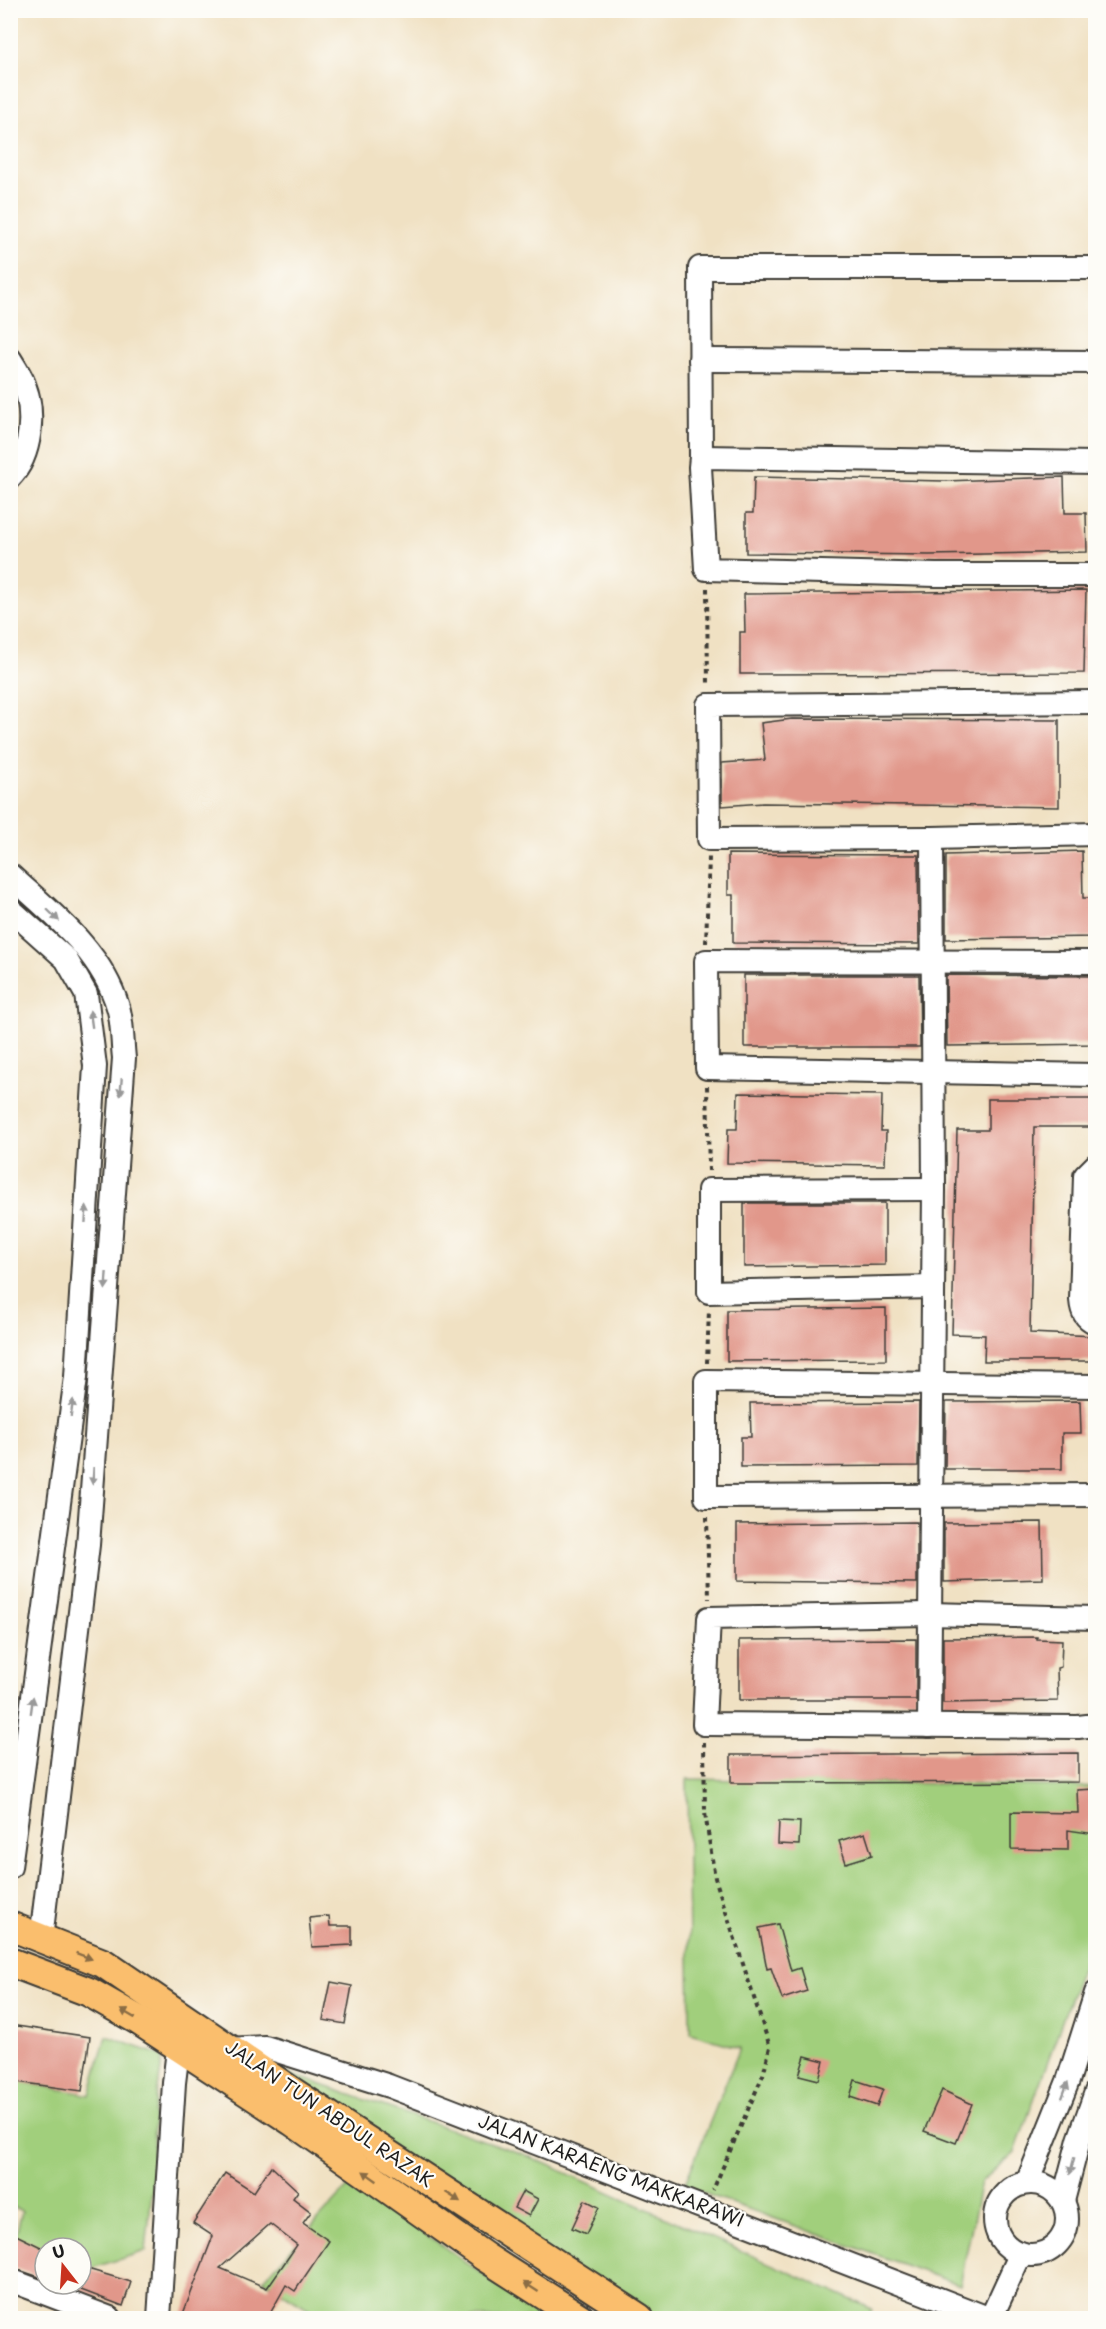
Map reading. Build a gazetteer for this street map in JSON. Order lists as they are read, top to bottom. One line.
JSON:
{"streets":{"main road":["JALAN TUN ABDUL RAZAK"],"street":["JALAN KARAENG MAKKARAWI"]},"crossings":[["JALAN TUN ABDUL RAZAK","JALAN KARAENG MAKKARAWI"]],"north":"top"}
